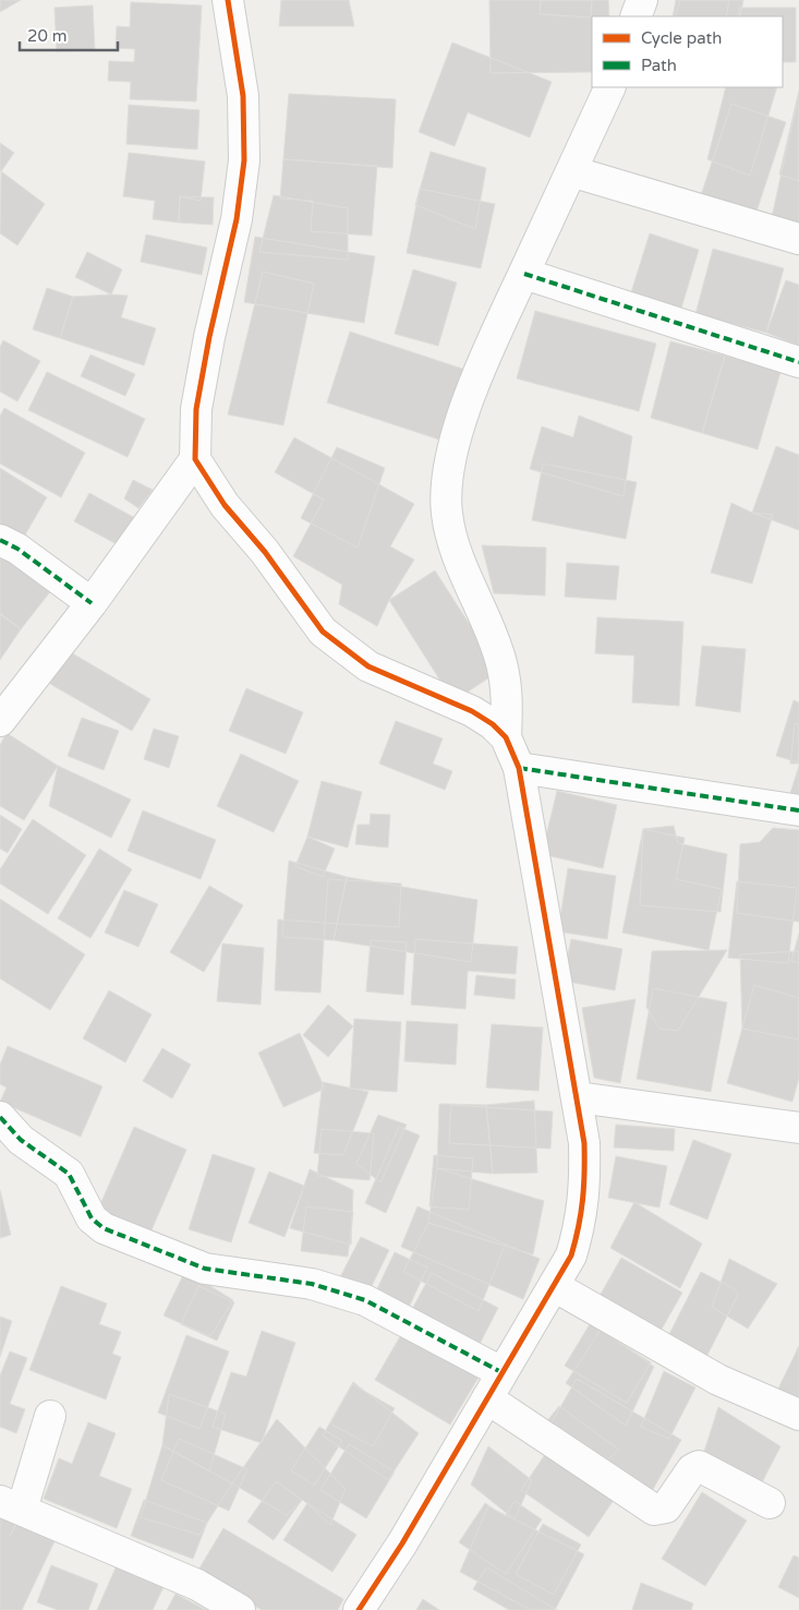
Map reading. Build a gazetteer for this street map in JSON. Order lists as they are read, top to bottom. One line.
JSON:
{"legend":["Cycle path","Path"],"scale_bar":"20 m"}
